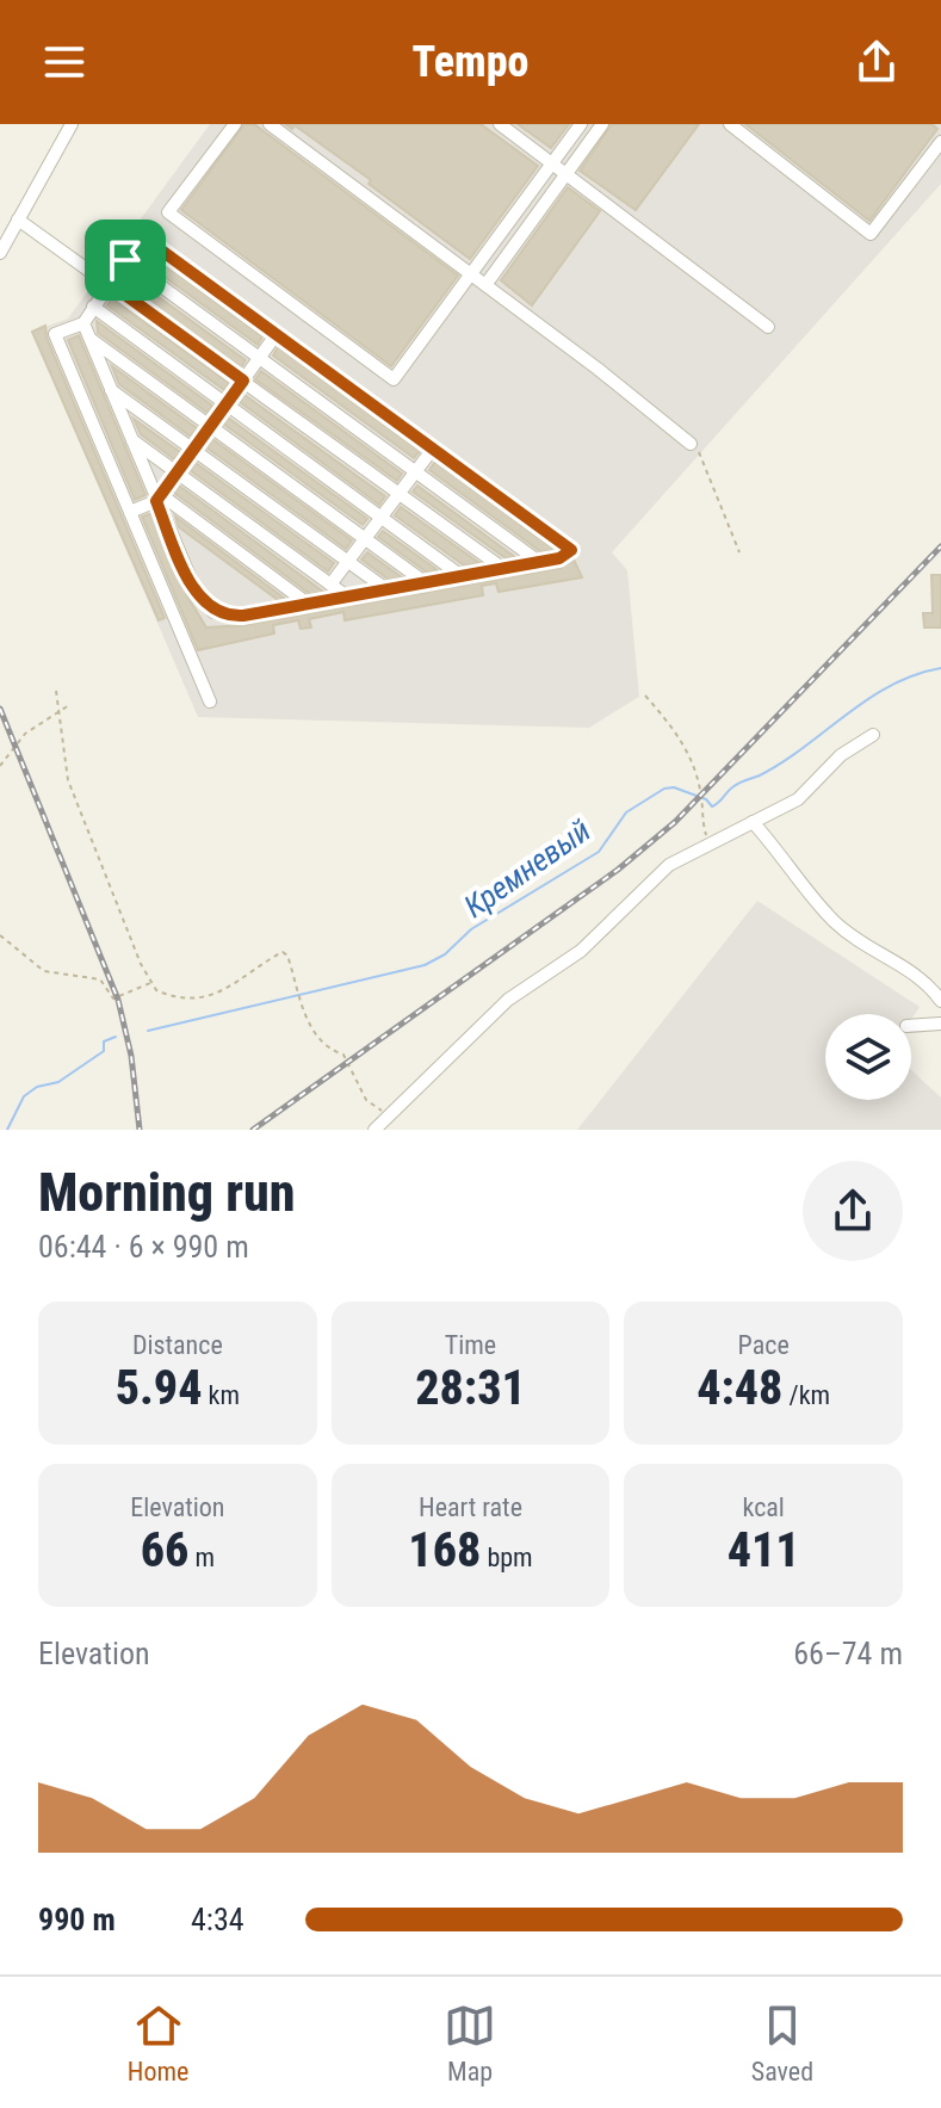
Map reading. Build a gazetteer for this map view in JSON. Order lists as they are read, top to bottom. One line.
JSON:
{"water":["Кремневый"],"page":{"header":"Tempo","heading":["Morning run","06:44 · 6 × 990 m"],"stats":[["Distance","5.94 km"],["Time","28:31"],["Pace","4:48 /km"],["Elevation","66 m"],["Heart rate","168 bpm"],["kcal","411"]],"chart":["Elevation","66–74 m"],"list":[{"name":"990 m","note":"4:34"}],"tabs":["Home","Map","Saved"]}}
